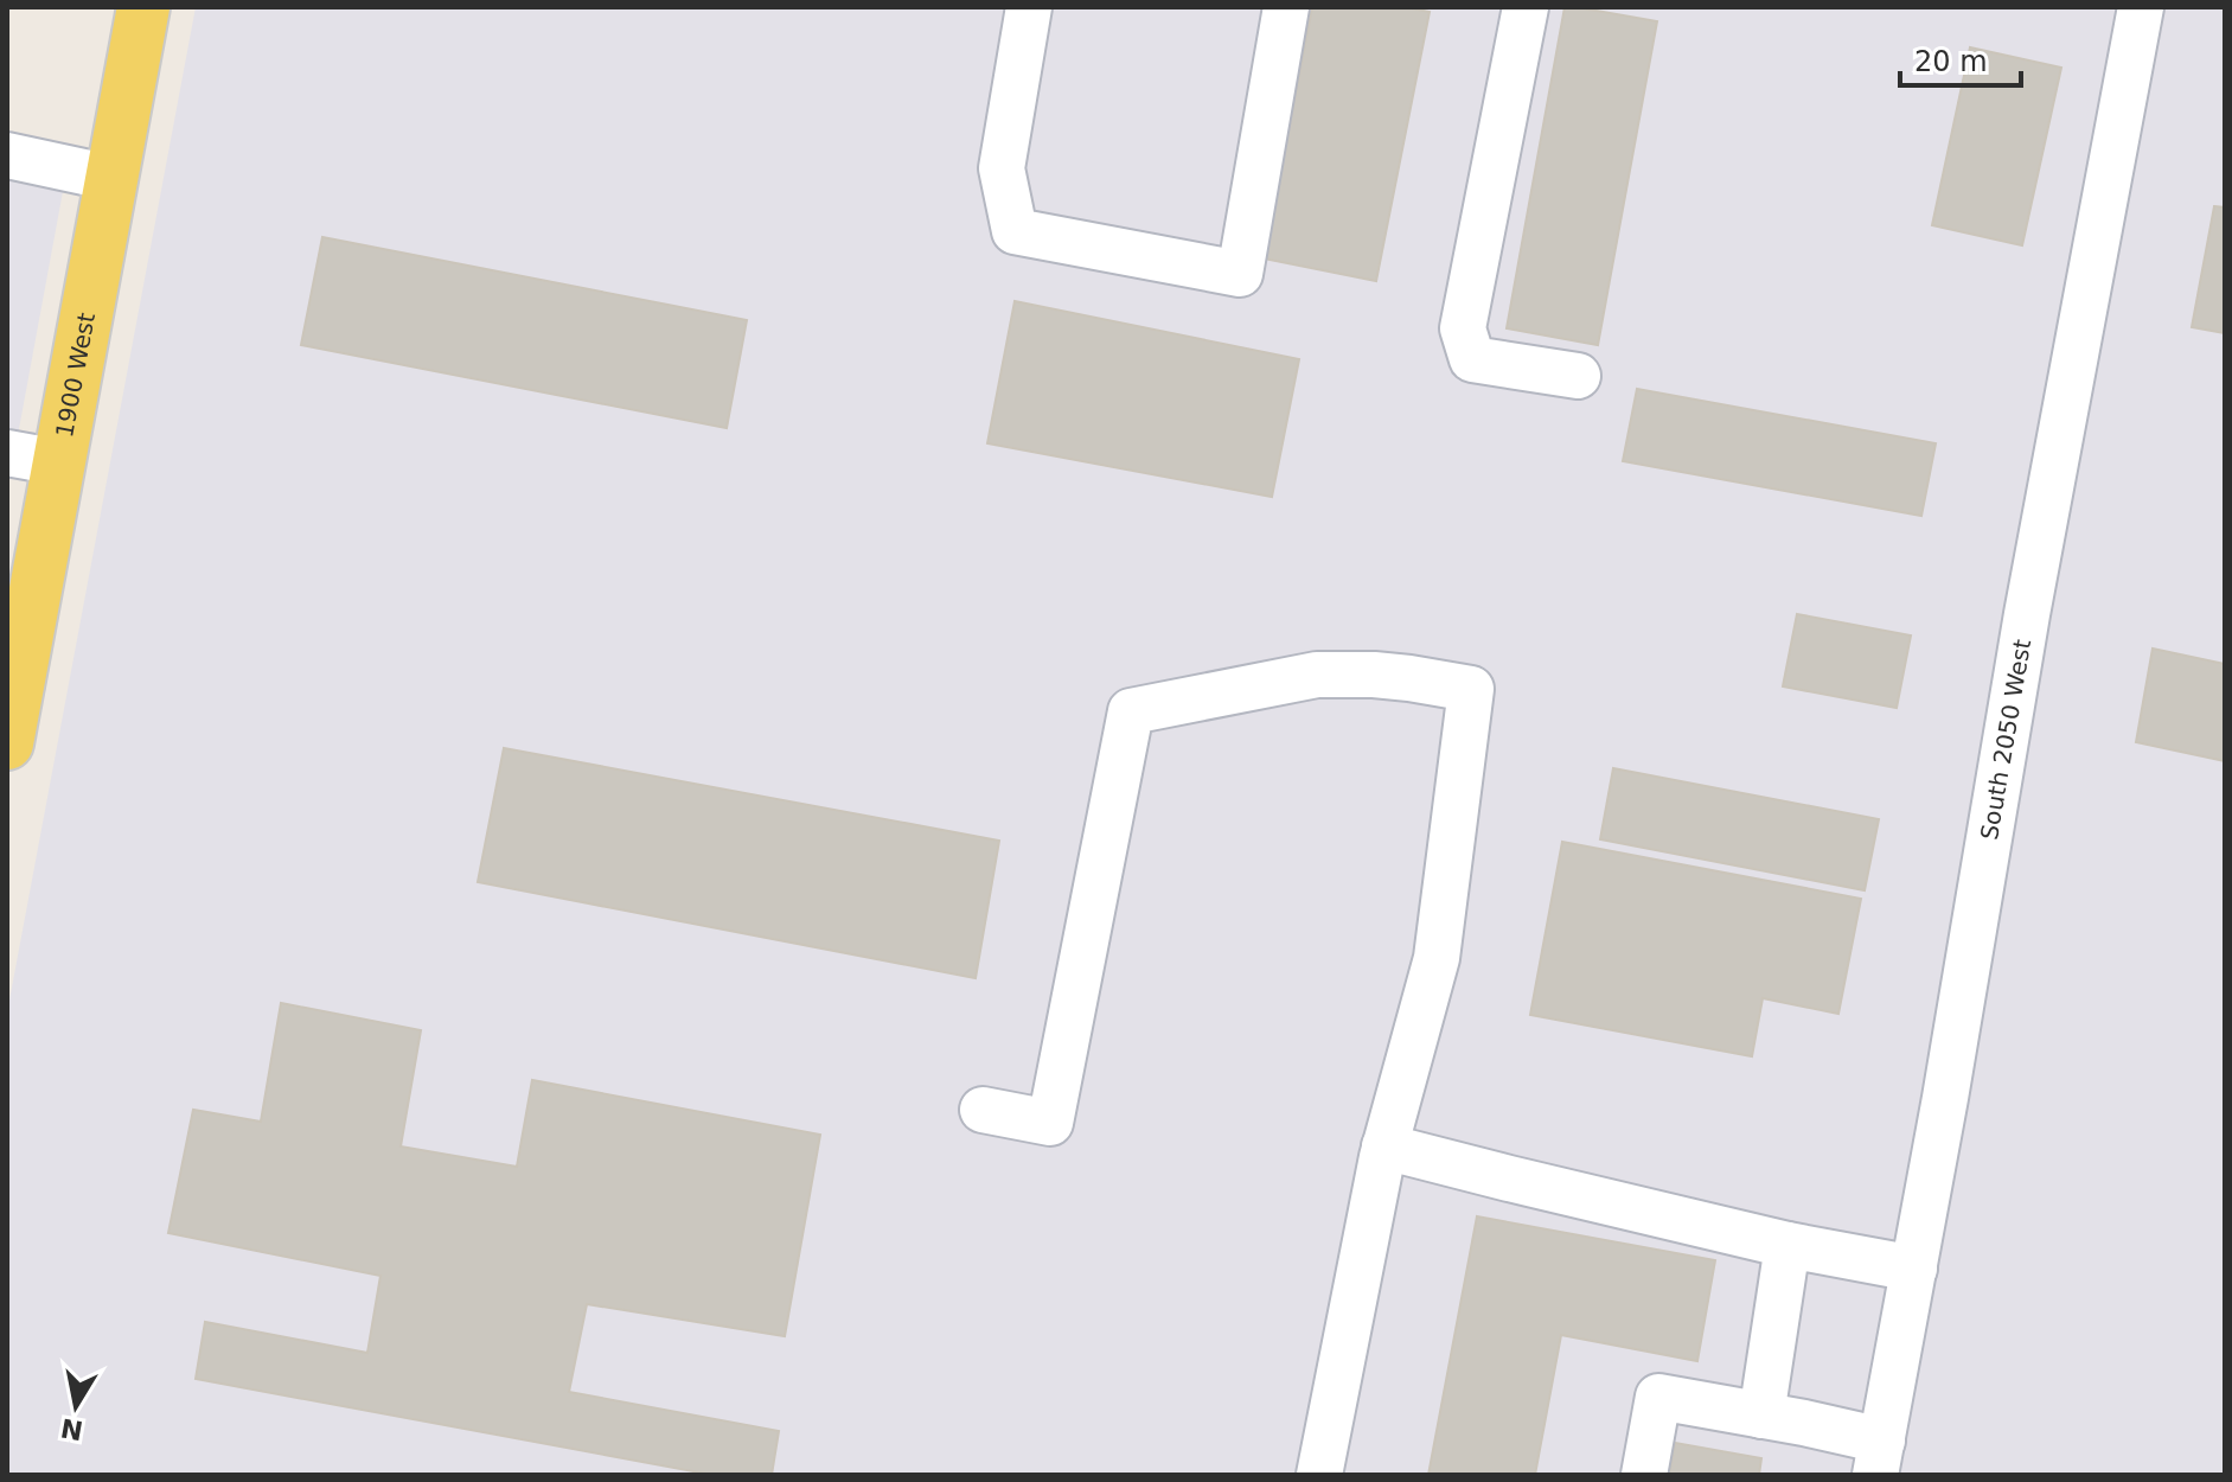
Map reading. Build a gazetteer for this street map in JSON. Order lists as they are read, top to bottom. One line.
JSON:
{"streets":{"main road":["1900 West"],"street":["South 2050 West"]},"scale_bar":"20 m","north":"bottom"}
